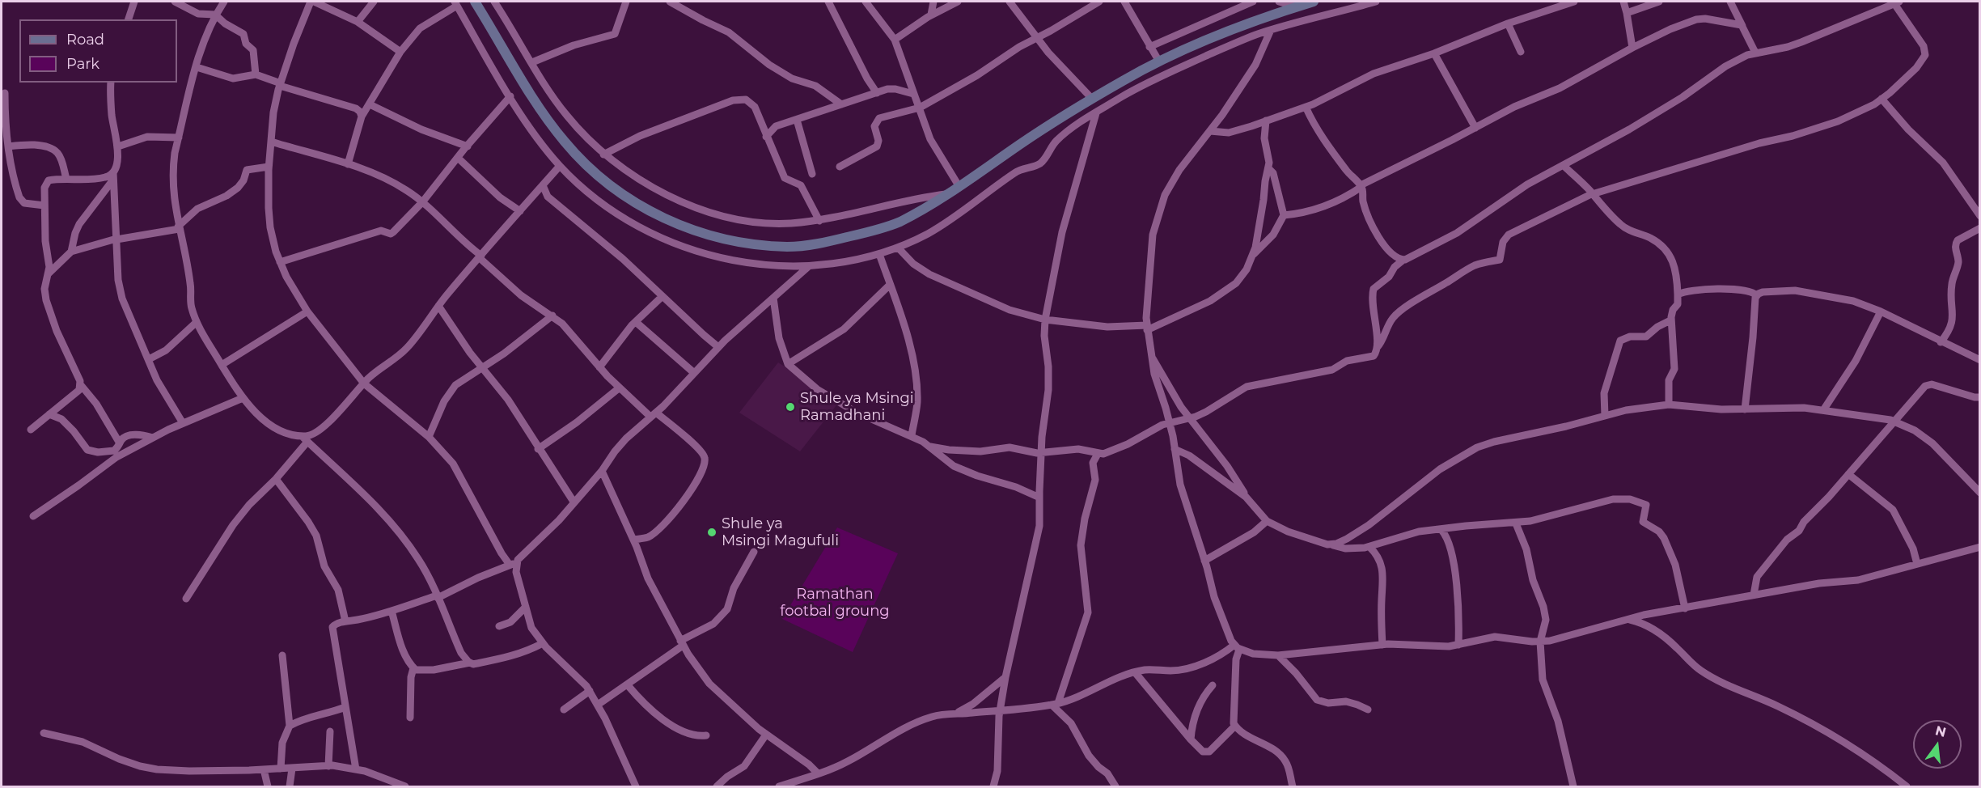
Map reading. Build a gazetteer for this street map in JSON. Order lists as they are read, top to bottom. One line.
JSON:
{"parks":["Ramathan footbal groung"],"places":["Shule ya Msingi Ramadhani","Shule ya Msingi Magufuli"],"legend":["Road","Park"],"north":"top"}
